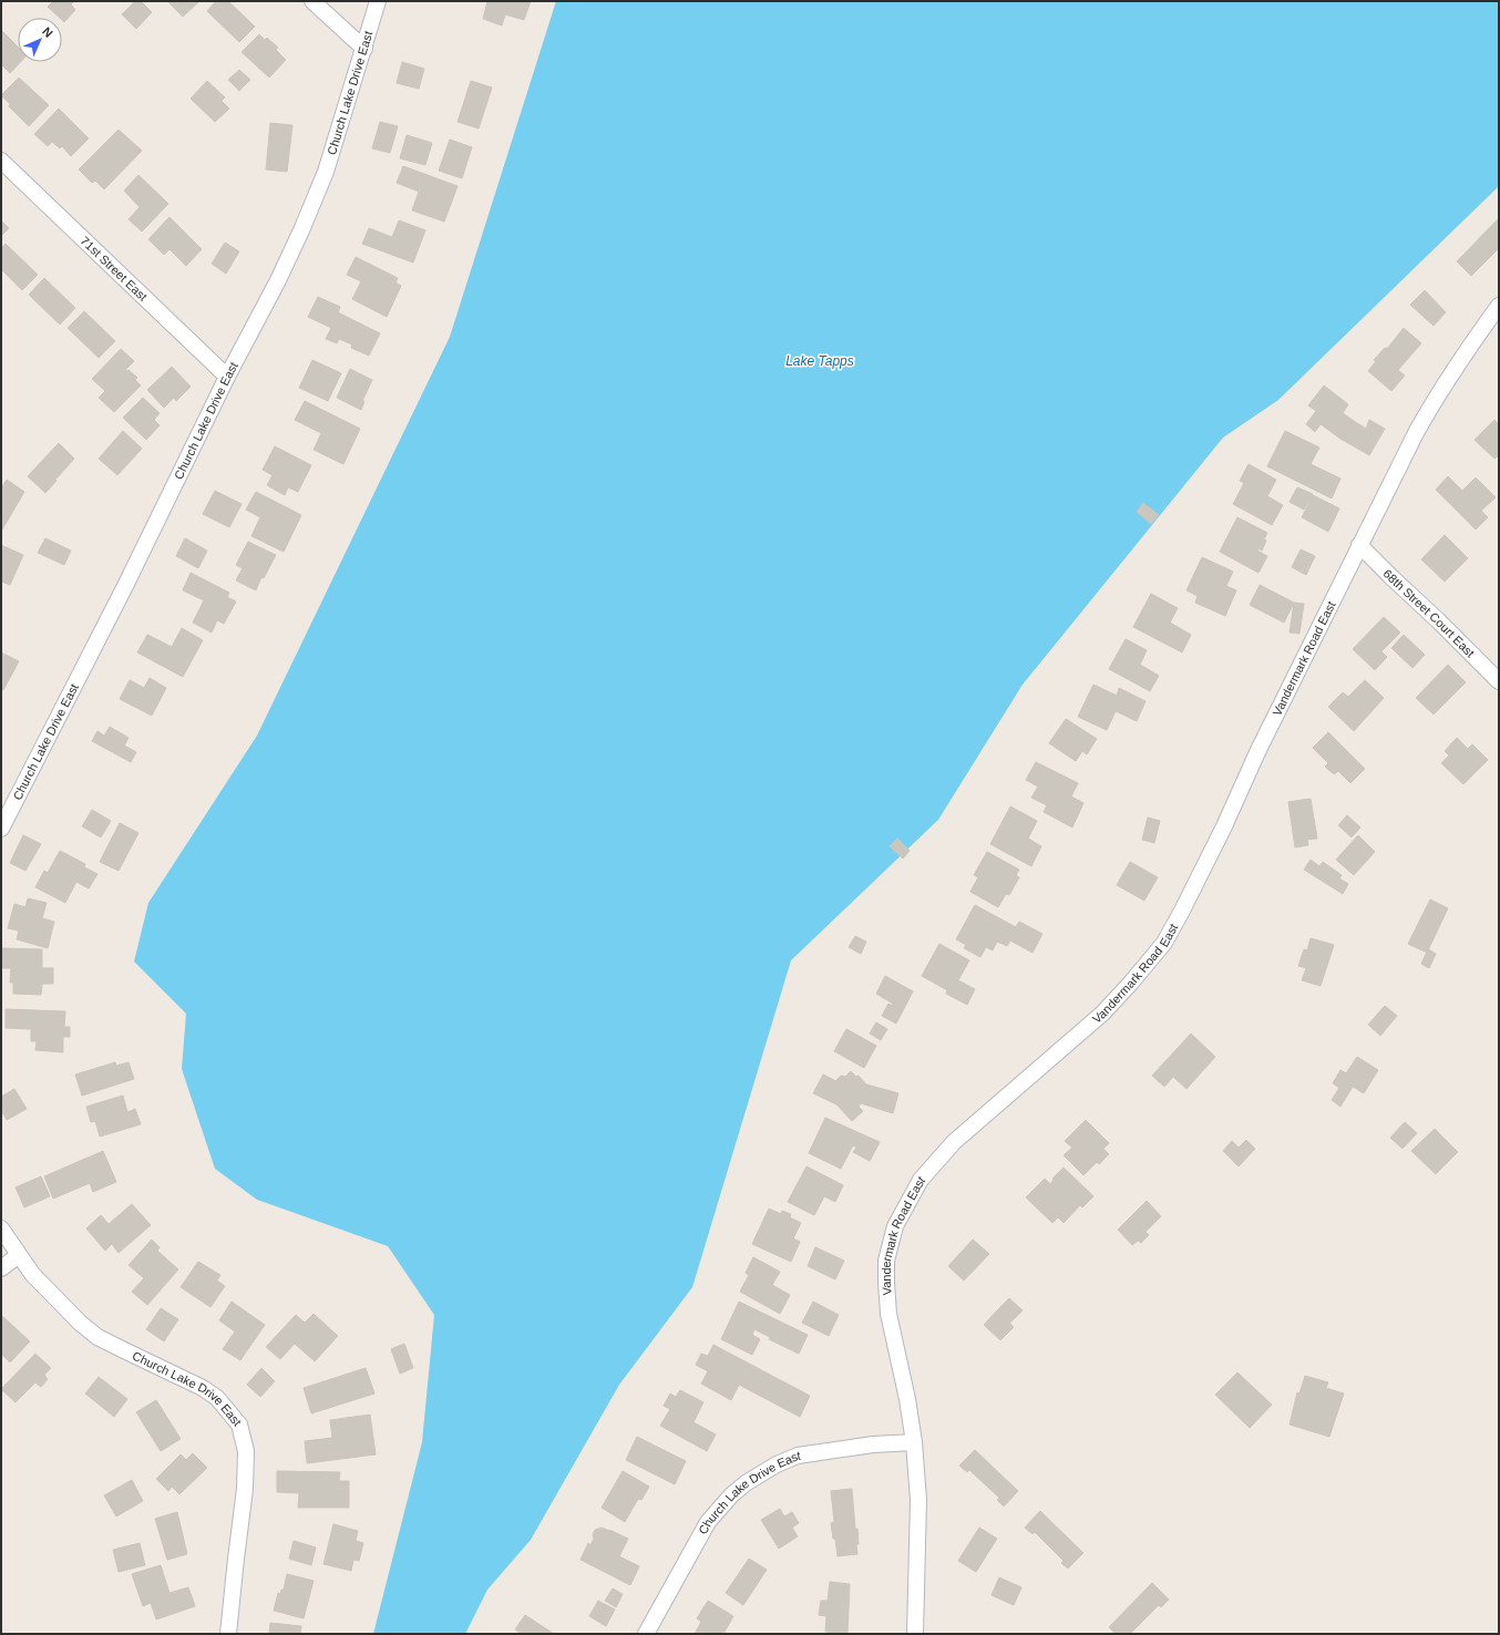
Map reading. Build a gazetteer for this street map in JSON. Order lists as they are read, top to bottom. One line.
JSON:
{"streets":{"street":["Church Lake Drive East","71st Street East","68th Street Court East","Vandermark Road East"]},"crossings":[["Church Lake Drive East","71st Street East"],["Church Lake Drive East","Vandermark Road East"],["68th Street Court East","Vandermark Road East"]],"water":["Lake Tapps"],"north":"top right"}
